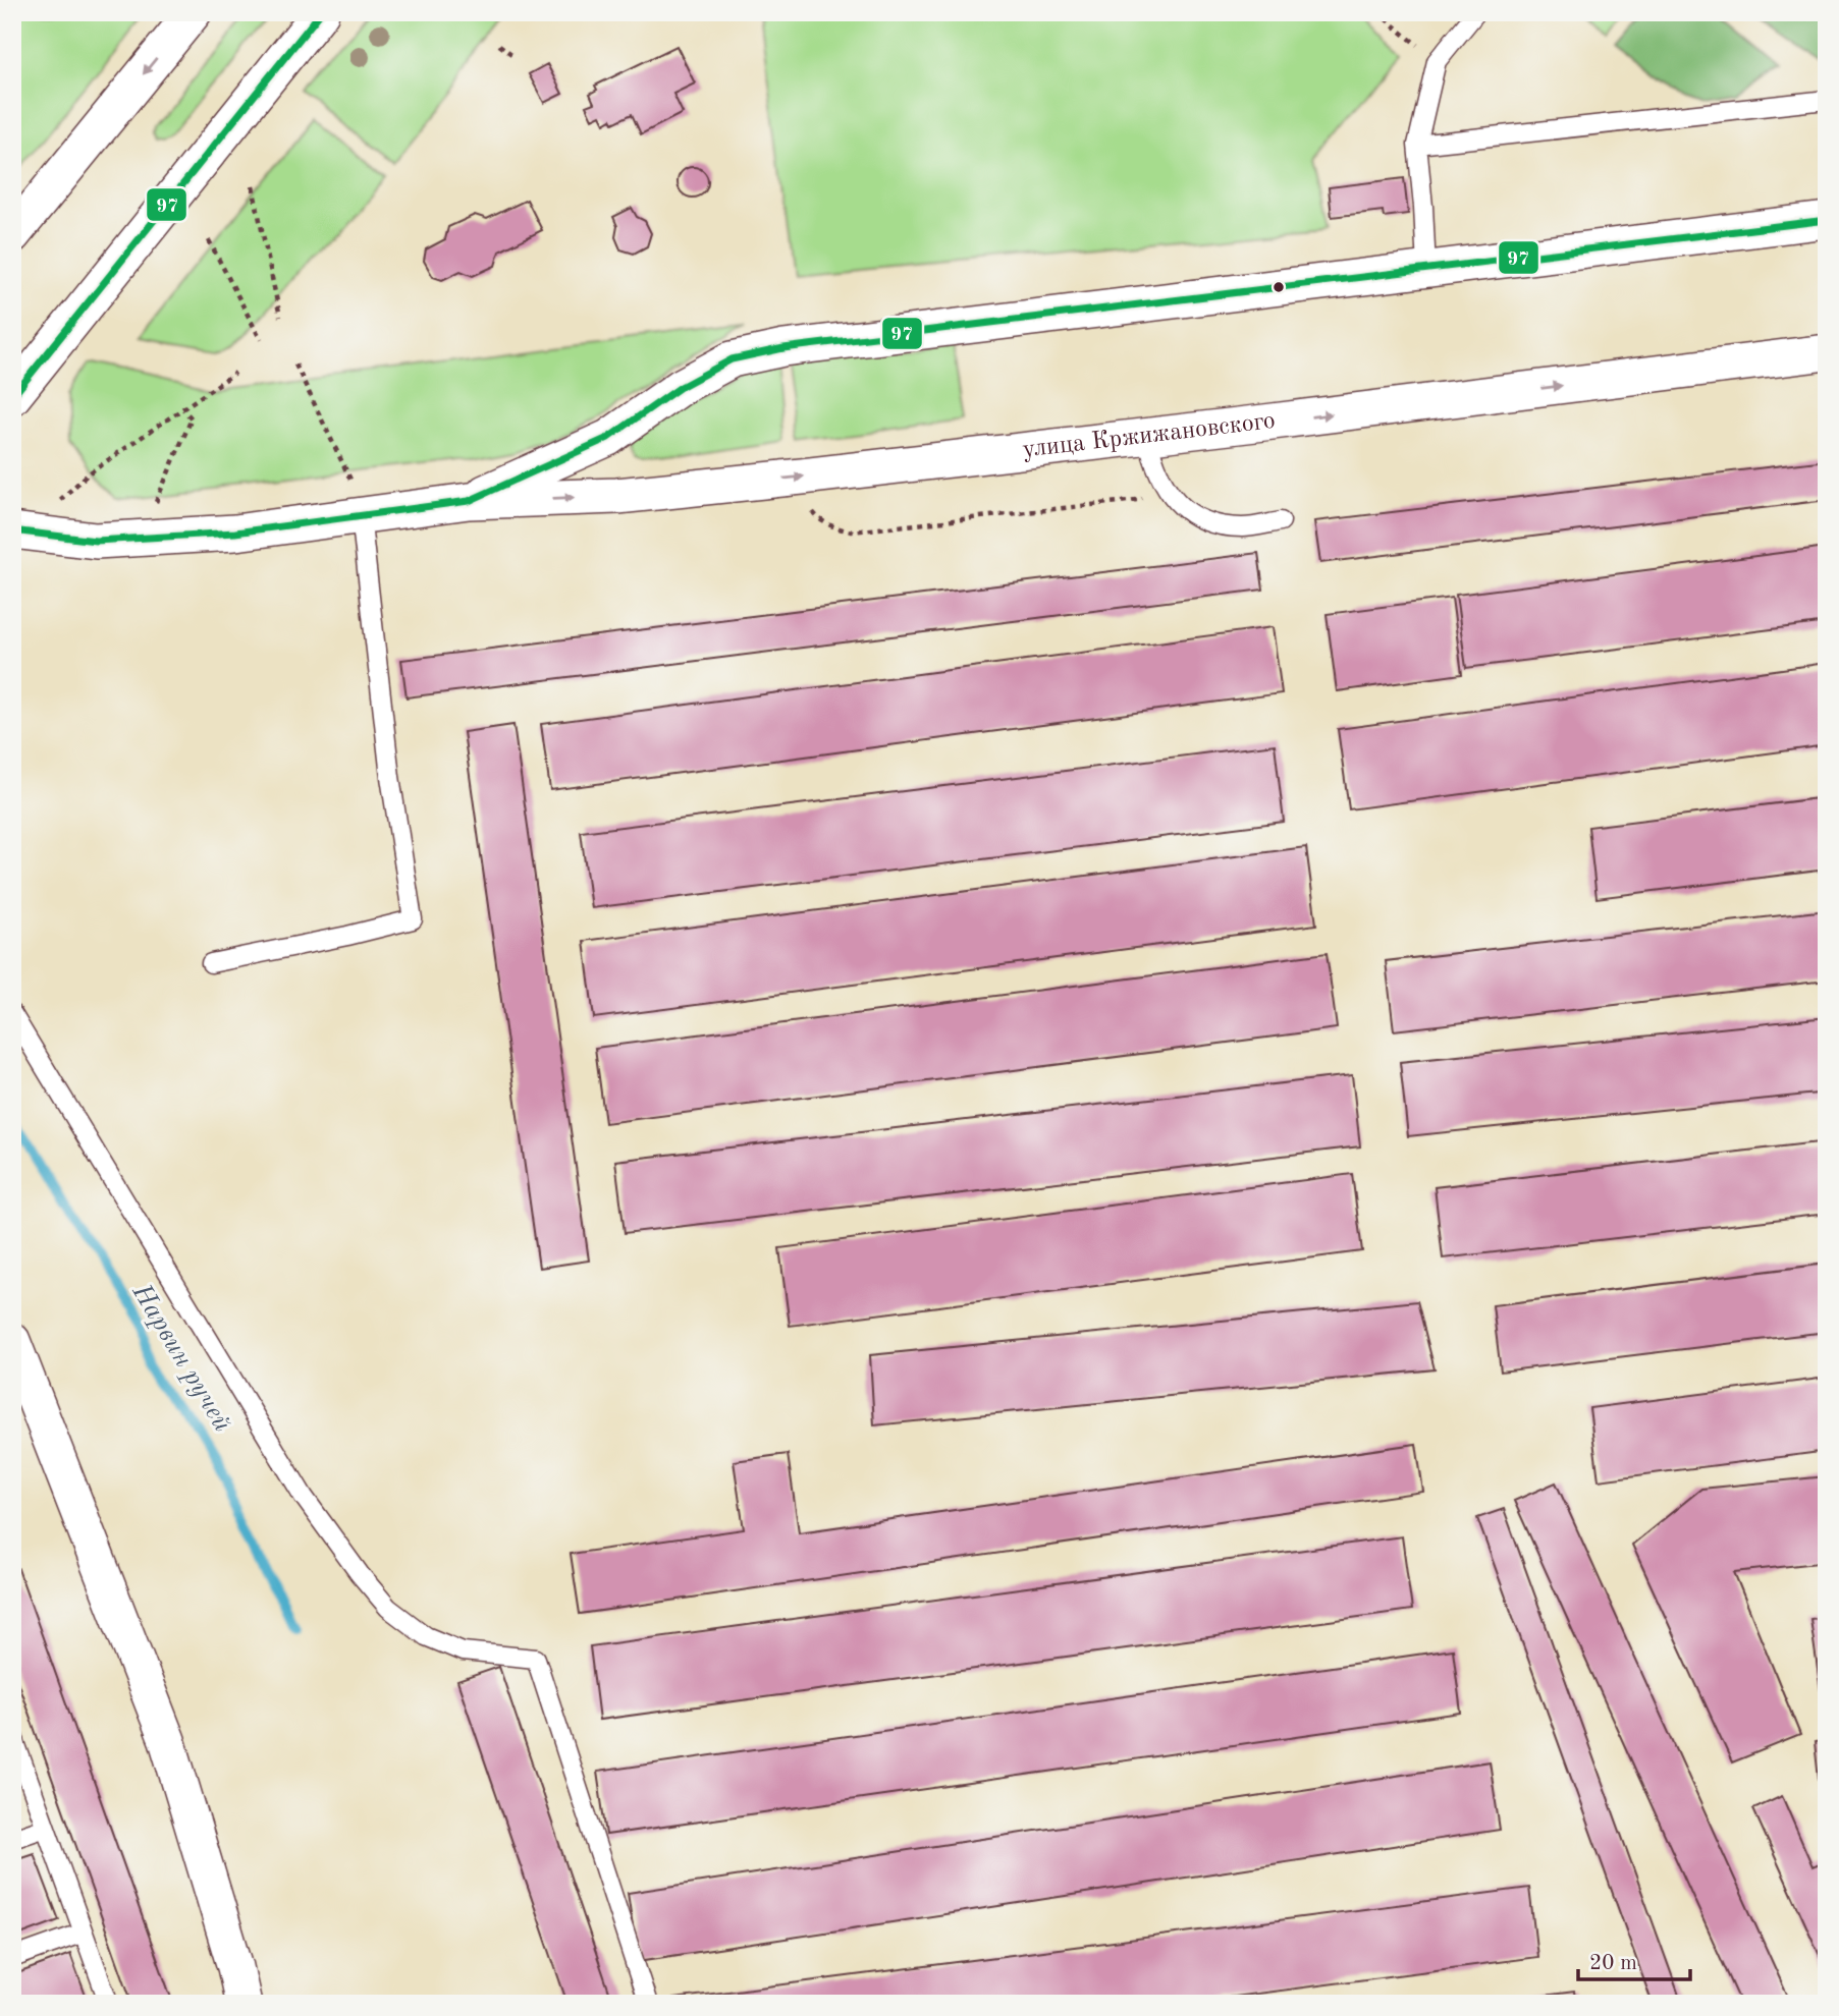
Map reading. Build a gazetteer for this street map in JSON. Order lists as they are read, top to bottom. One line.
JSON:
{"streets":{"street":["улица Кржижановского"]},"water":["Нарвин ручей"],"lines":["transit line 97"],"scale_bar":"20 m"}
